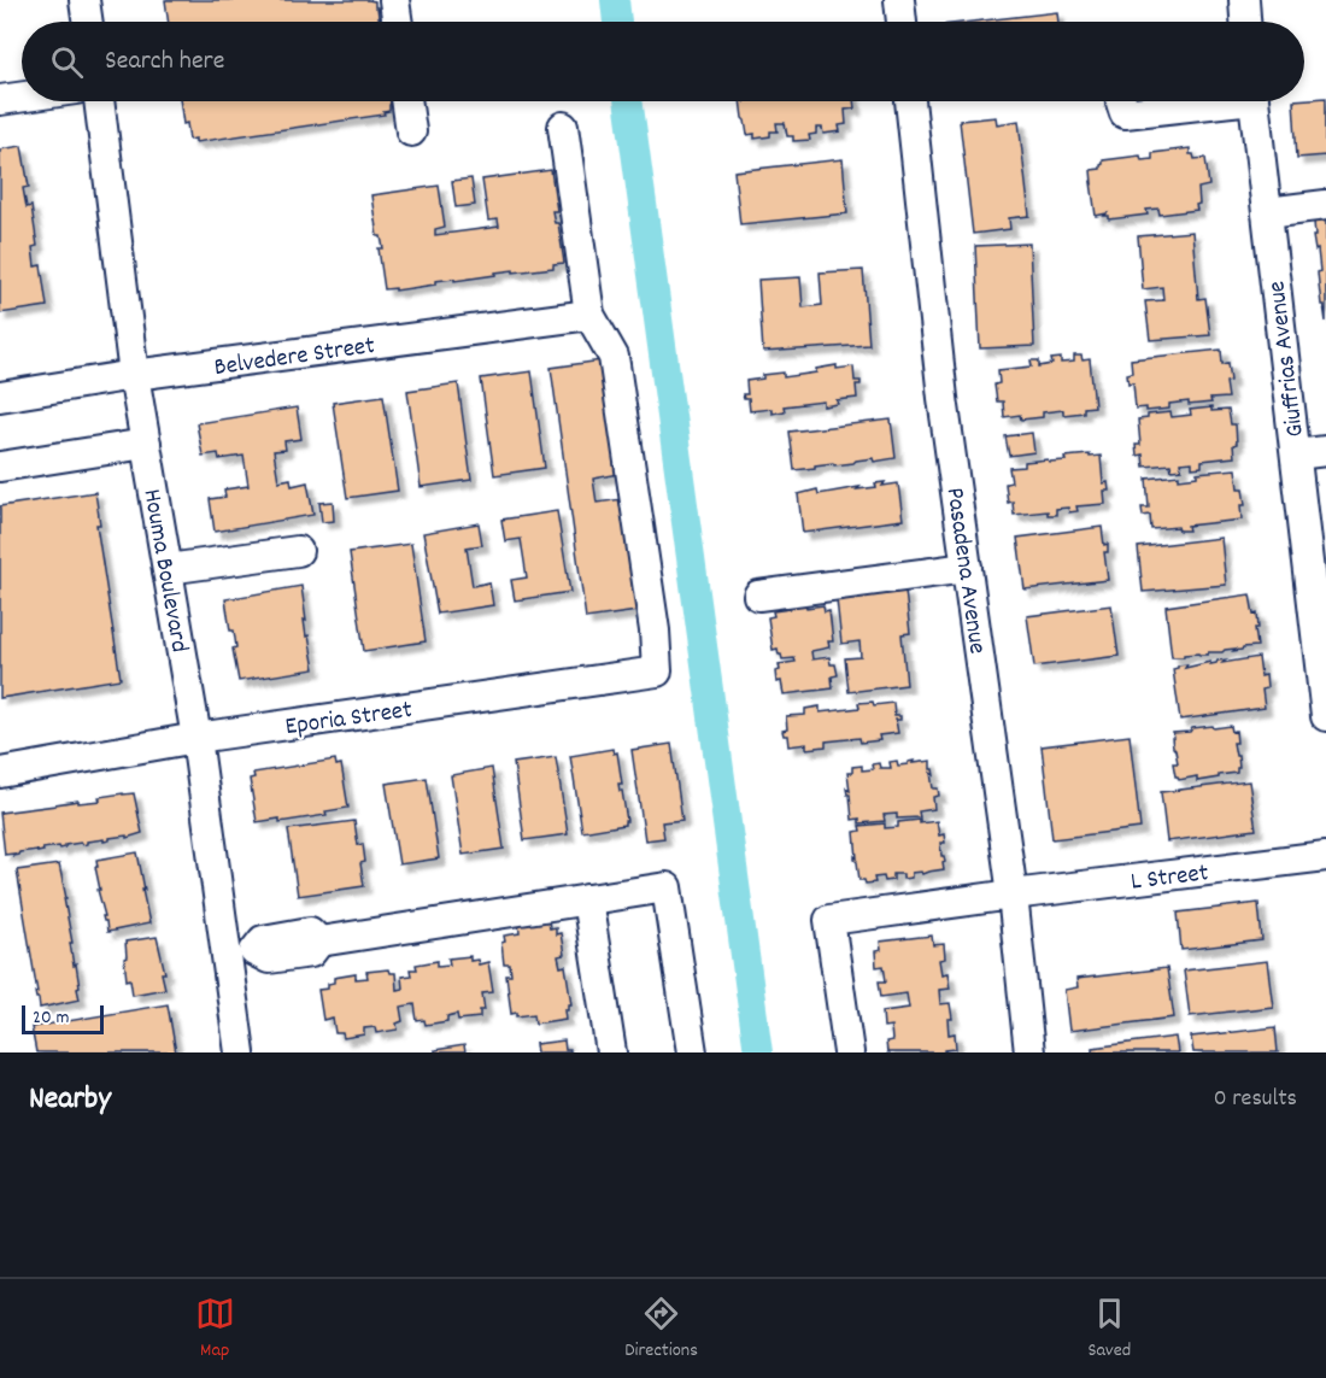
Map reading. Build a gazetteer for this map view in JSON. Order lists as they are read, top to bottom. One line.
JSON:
{"streets":{"street":["Belvedere Street","Giuffrias Avenue","Houma Boulevard","Pasadena Avenue","Eporia Street","L Street"]},"crossings":[["Belvedere Street","Houma Boulevard"],["Belvedere Street","Eporia Street"],["Houma Boulevard","Eporia Street"],["Pasadena Avenue","L Street"]],"scale_bar":"20 m","page":{"search":"Search here","scale":"20 m","heading":["Nearby","0 results"],"nav":["Map","Directions","Saved"]}}
